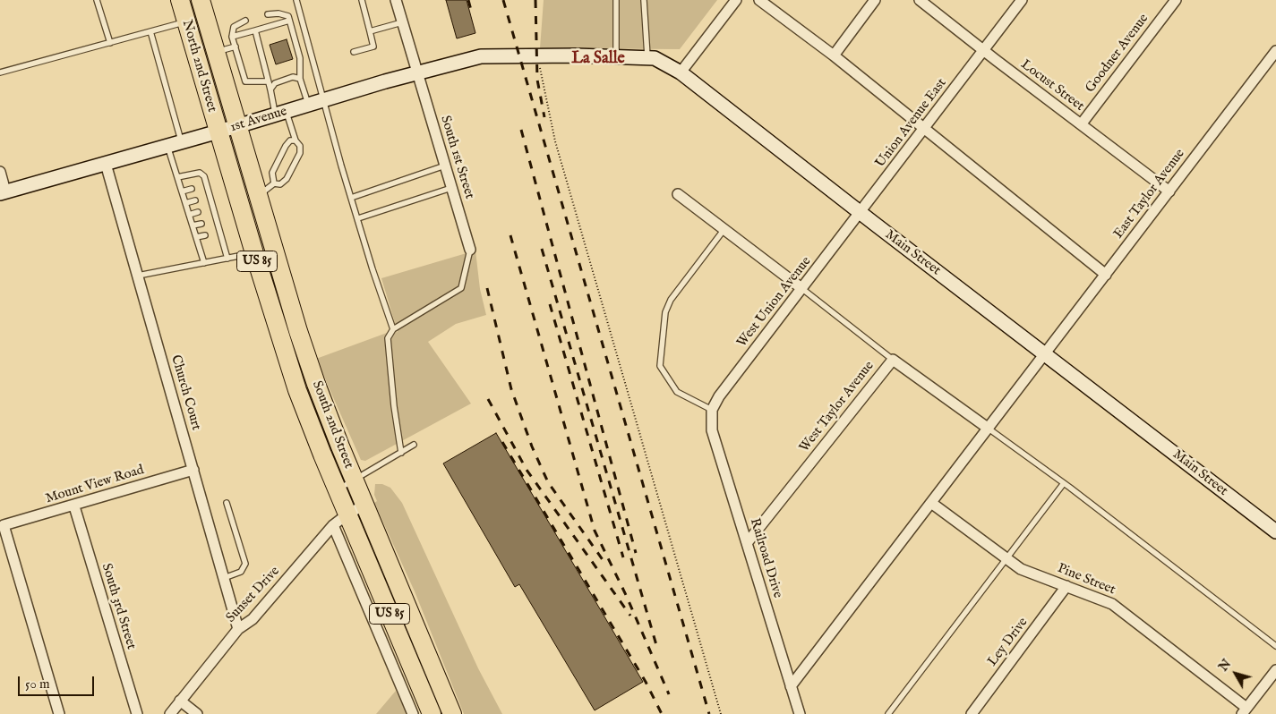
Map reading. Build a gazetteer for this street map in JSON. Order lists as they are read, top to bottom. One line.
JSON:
{"streets":{"highway":["North 2nd Street","US 85","South 2nd Street"],"street":["Goodner Avenue","Locust Street","1st Avenue","Union Avenue East","South 1st Street","East Taylor Avenue","Main Street","West Union Avenue","Church Court","West Taylor Avenue","Mount View Road","Railroad Drive","Pine Street","Sunset Drive","South 3rd Street","Ley Drive"]},"crossings":[["Goodner Avenue","Locust Street"],["North 2nd Street","1st Avenue"],["North 2nd Street","South 2nd Street"],["Locust Street","Union Avenue East"],["Locust Street","East Taylor Avenue"],["1st Avenue","South 1st Street"],["1st Avenue","Main Street"],["1st Avenue","Church Court"],["1st Avenue","South 2nd Street"],["Union Avenue East","Main Street"],["Union Avenue East","West Union Avenue"],["East Taylor Avenue","Main Street"],["Main Street","West Union Avenue"],["West Union Avenue","Railroad Drive"],["Church Court","Mount View Road"],["Church Court","Sunset Drive"],["West Taylor Avenue","Railroad Drive"],["South 2nd Street","Sunset Drive"],["Mount View Road","South 3rd Street"],["Pine Street","Ley Drive"]],"districts":["La Salle"],"scale_bar":"50 m","north":"top left"}
